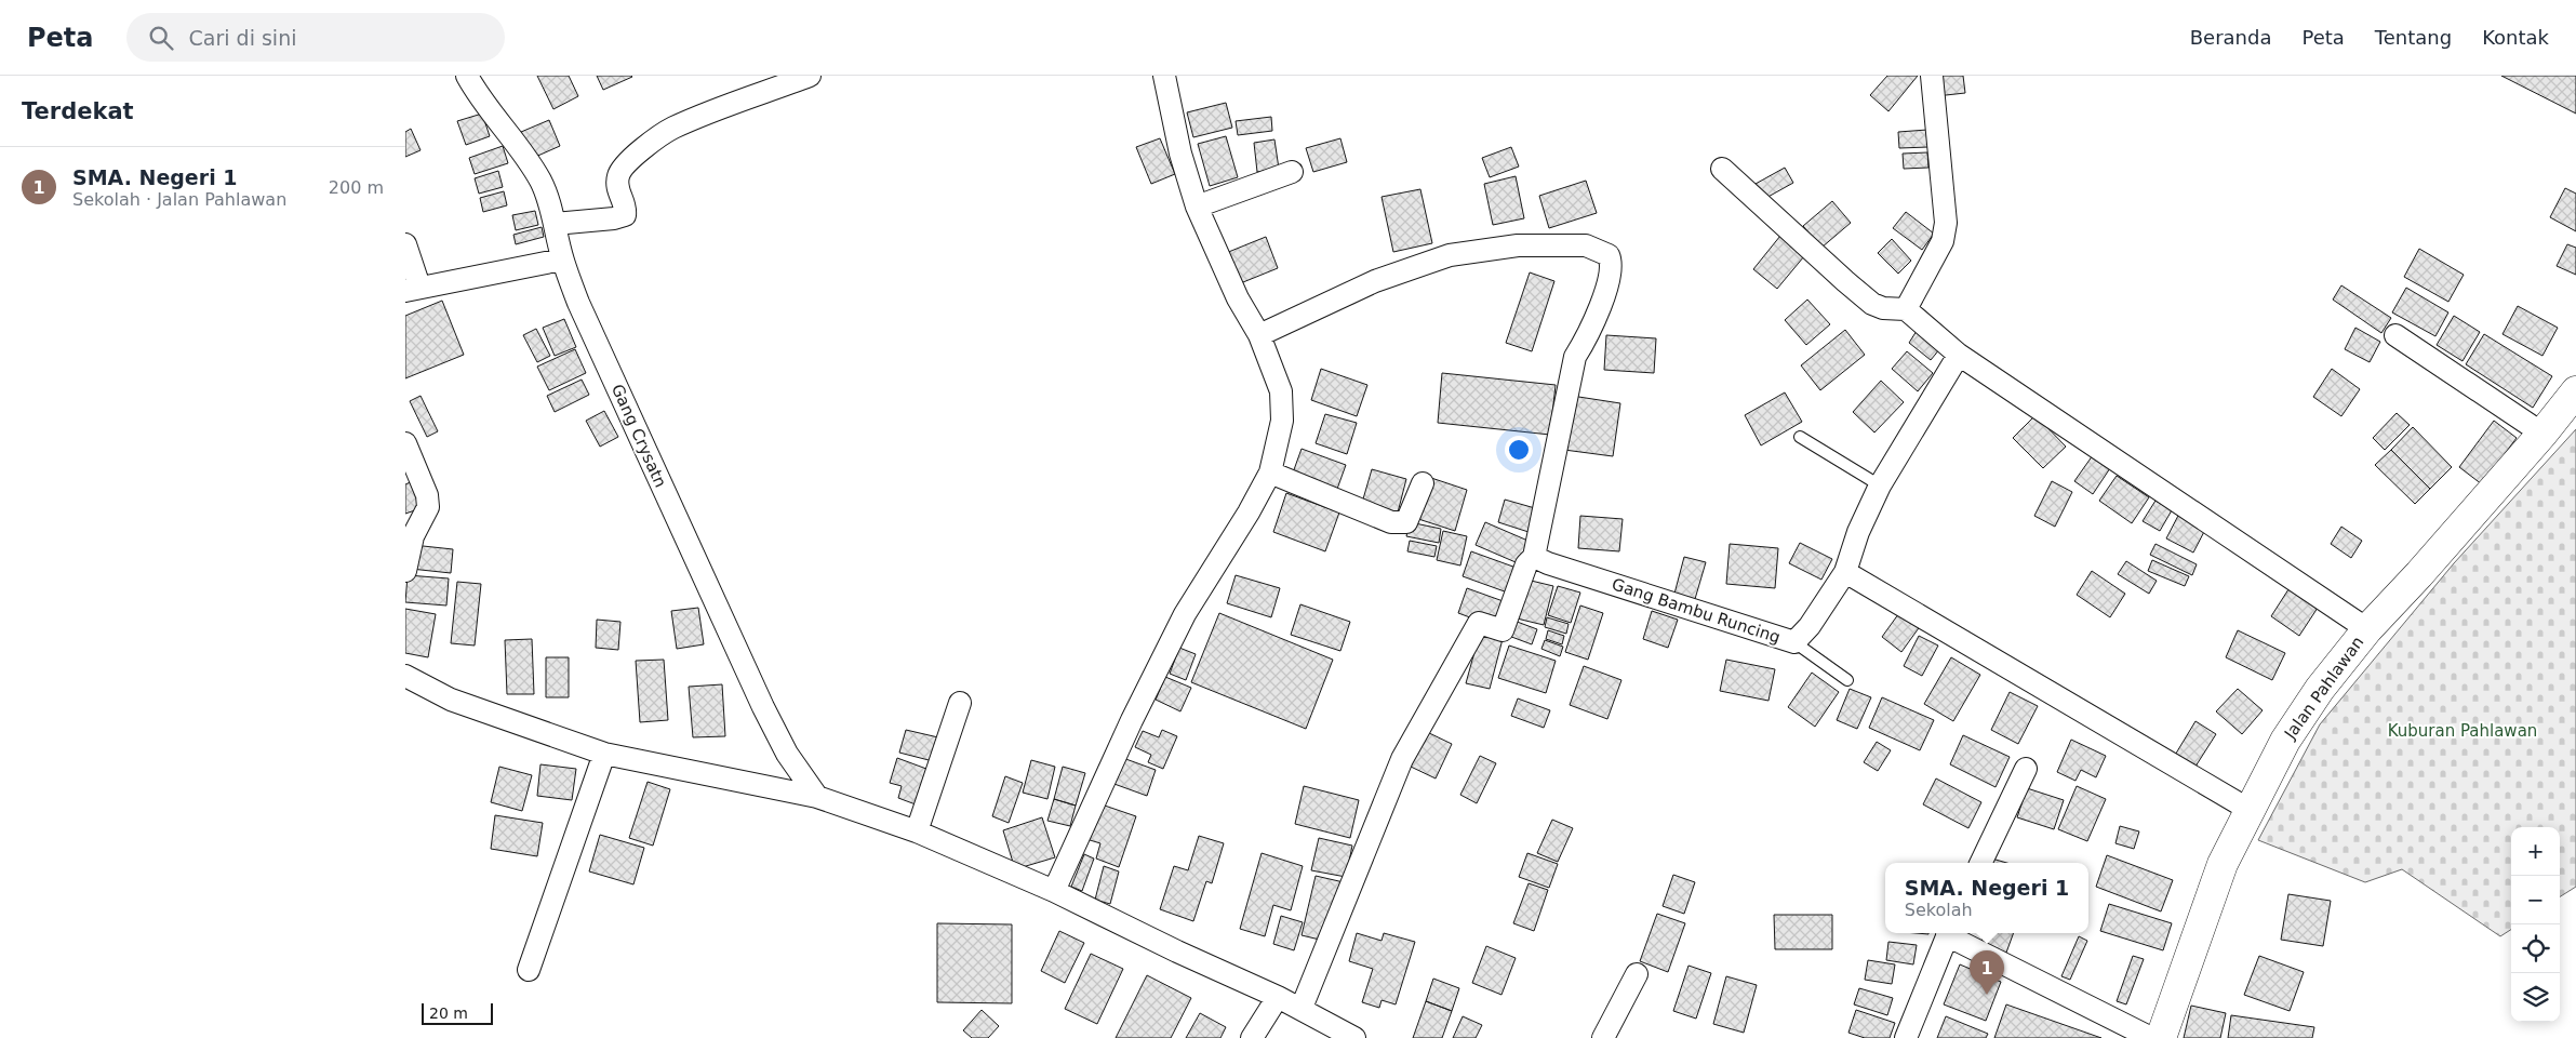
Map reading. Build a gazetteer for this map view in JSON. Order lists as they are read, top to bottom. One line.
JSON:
{"streets":{"main road":["Jalan Pahlawan"],"street":["Gang Crysatn","Gang Bambu Runcing"]},"parks":["Kuburan Pahlawan"],"scale_bar":"20 m","page":{"header":"Peta","search":"Cari di sini","nav":["Beranda","Peta","Tentang","Kontak"],"heading":"Terdekat","list":[{"mark":"1","name":"SMA. Negeri 1","note":"Sekolah · Jalan Pahlawan","value":"200 m"}],"map_buttons":["+","−"],"popup":["SMA. Negeri 1","Sekolah"],"pins":"1","scale":"20 m"}}
